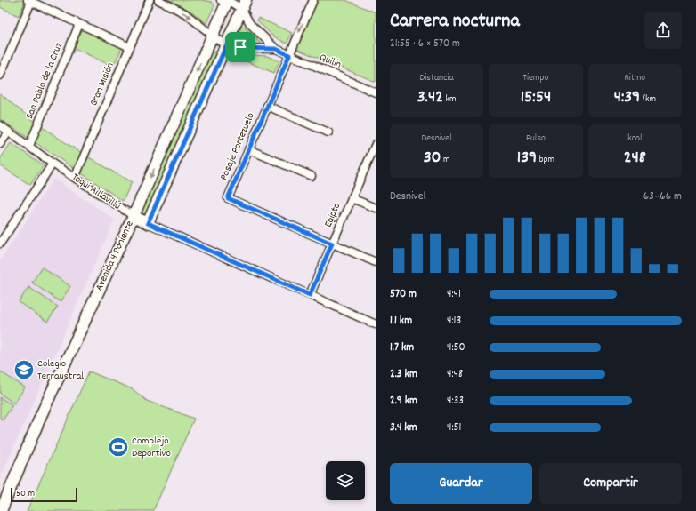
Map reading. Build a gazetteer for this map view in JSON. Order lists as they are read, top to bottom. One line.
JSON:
{"streets":{"street":["Quilín","San Pablo de la Cruz","Gran Misión","Pasaje Portezuelo","Toqui Aillavillú","Egipto","Avenida 4 Poniente"]},"crossings":[["Quilín","Pasaje Portezuelo"],["Quilín","Avenida 4 Poniente"],["San Pablo de la Cruz","Toqui Aillavillú"],["Gran Misión","Toqui Aillavillú"],["Pasaje Portezuelo","Egipto"],["Toqui Aillavillú","Egipto"],["Toqui Aillavillú","Avenida 4 Poniente"]],"places":{"school or university":["Colegio Terraustral"],"sports":["Complejo Deportivo"]},"scale_bar":"50 m","page":{"heading":["Carrera nocturna","21:55 · 6 × 570 m"],"stats":[["Distancia","3.42 km"],["Tiempo","15:54"],["Ritmo","4:39 /km"],["Desnivel","30 m"],["Pulso","139 bpm"],["kcal","248"]],"chart":["Desnivel","63–66 m"],"list":[{"name":"570 m","note":"4:41"},{"name":"1.1 km","note":"4:13"},{"name":"1.7 km","note":"4:50"},{"name":"2.3 km","note":"4:48"},{"name":"2.9 km","note":"4:33"},{"name":"3.4 km","note":"4:51"}],"buttons":["Guardar","Compartir"],"scale":"50 m"}}
